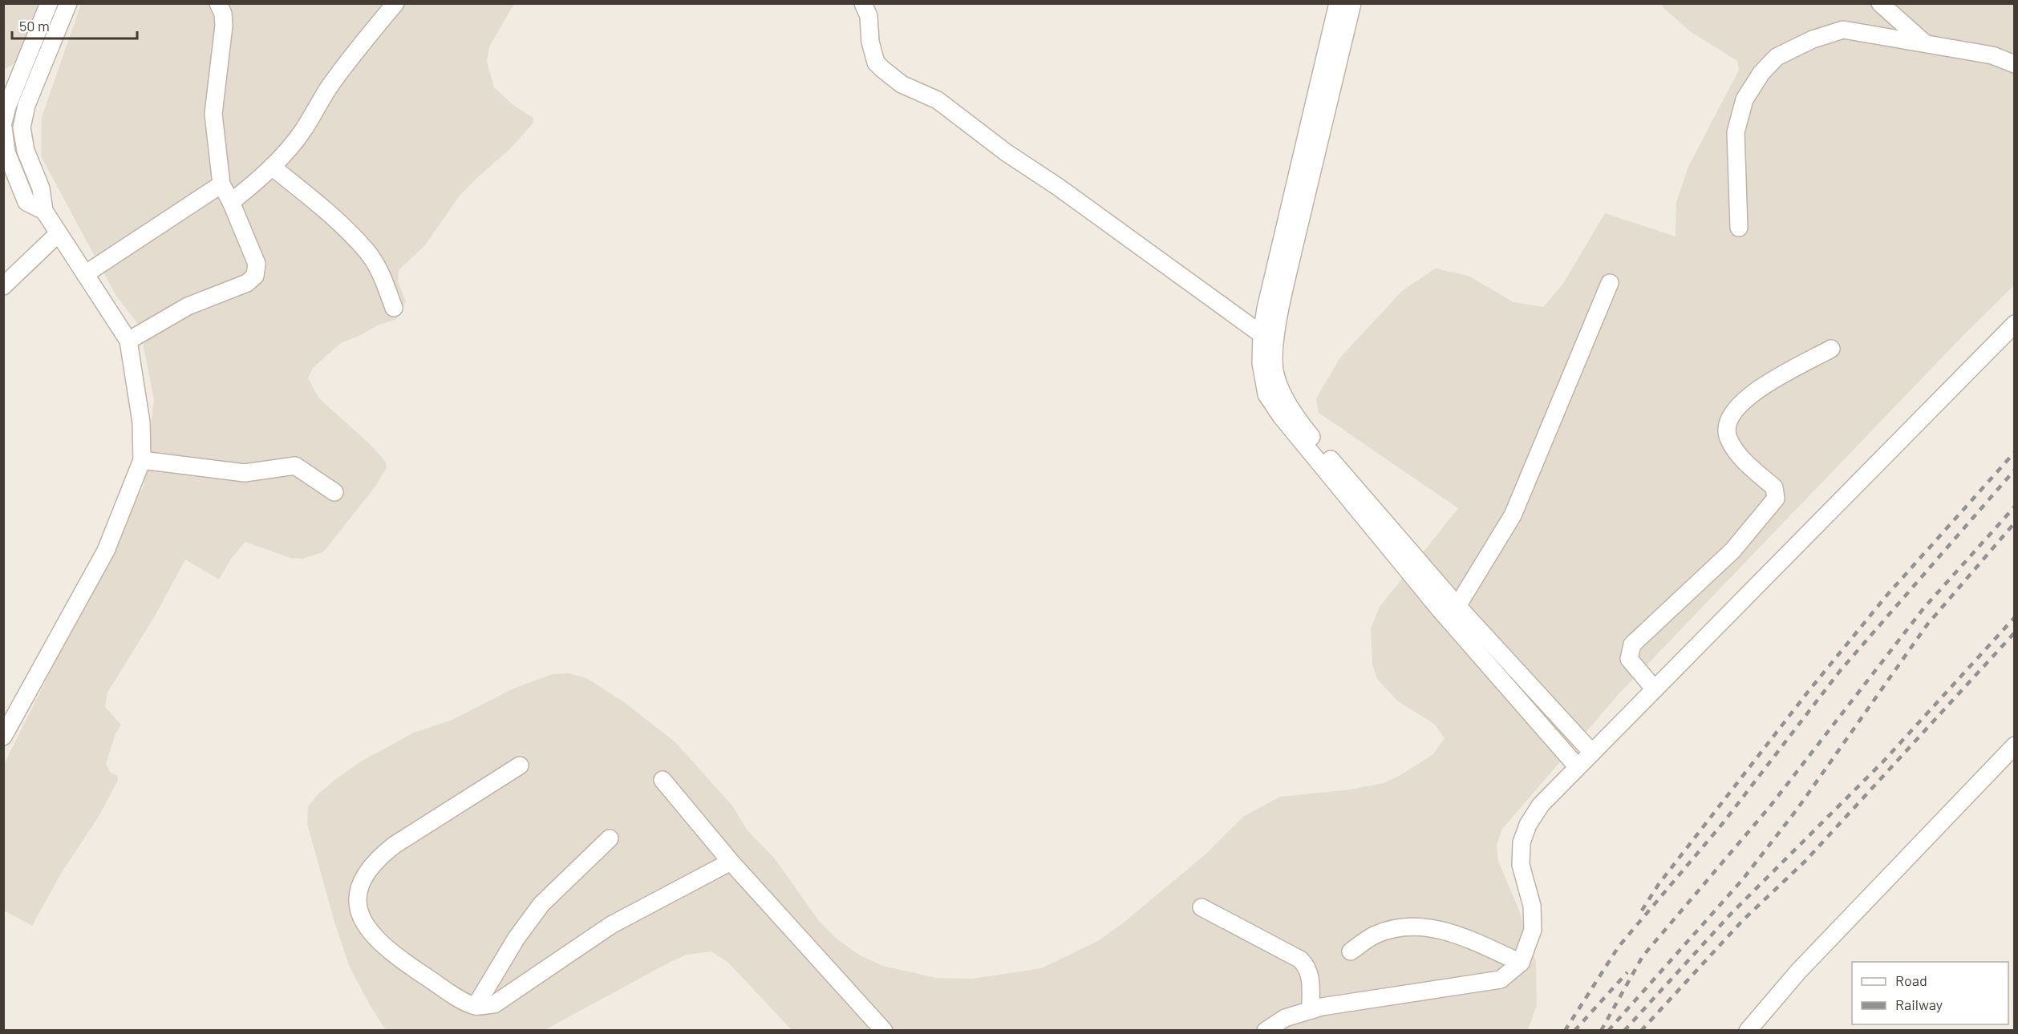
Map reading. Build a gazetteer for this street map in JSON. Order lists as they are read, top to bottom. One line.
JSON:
{"legend":["Road","Railway"],"scale_bar":"50 m"}
